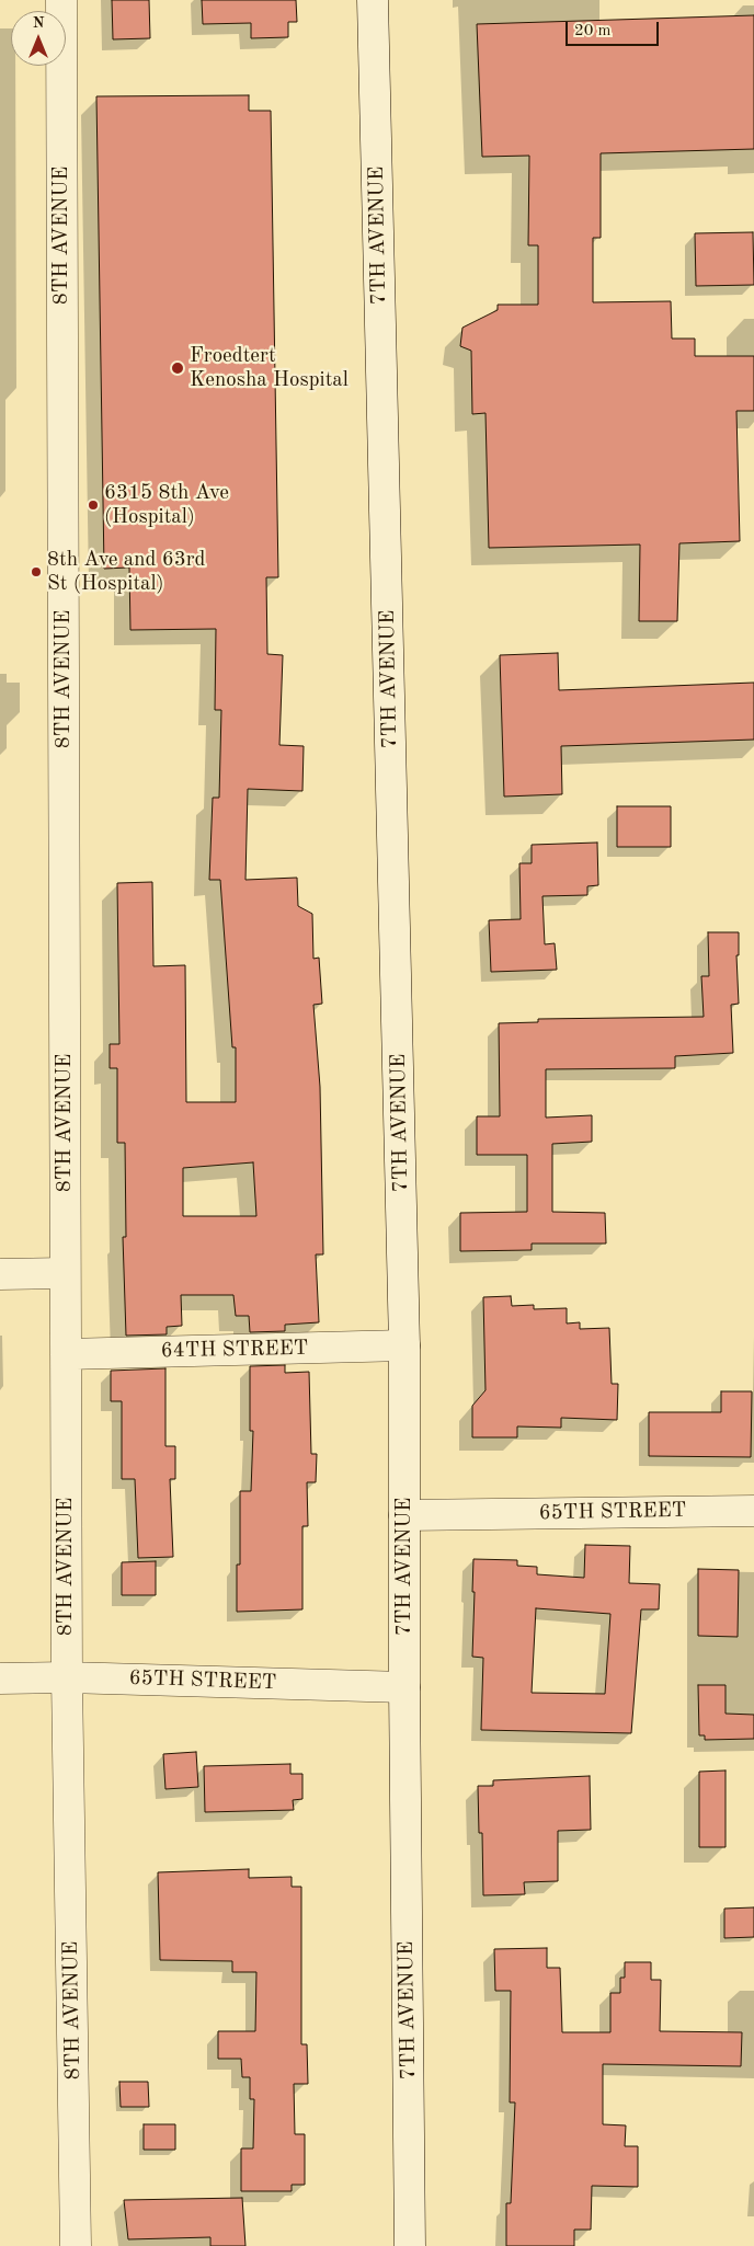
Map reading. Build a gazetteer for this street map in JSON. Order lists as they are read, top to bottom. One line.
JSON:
{"streets":{"street":["8TH AVENUE","7TH AVENUE","64TH STREET","65TH STREET"]},"crossings":[["8TH AVENUE","64TH STREET"],["8TH AVENUE","65TH STREET"],["7TH AVENUE","64TH STREET"],["7TH AVENUE","65TH STREET"]],"places":["Froedtert Kenosha Hospital","6315 8th Ave (Hospital)","8th Ave and 63rd St (Hospital)"],"scale_bar":"20 m","north":"top"}
